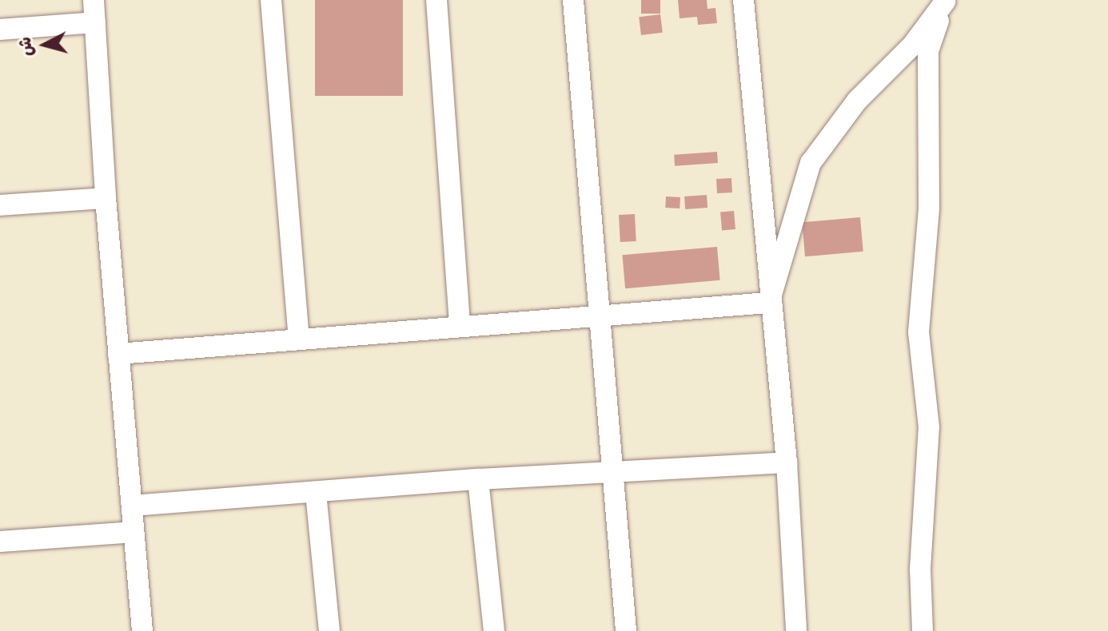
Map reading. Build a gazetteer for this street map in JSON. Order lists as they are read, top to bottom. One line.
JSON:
{"north":"left"}
